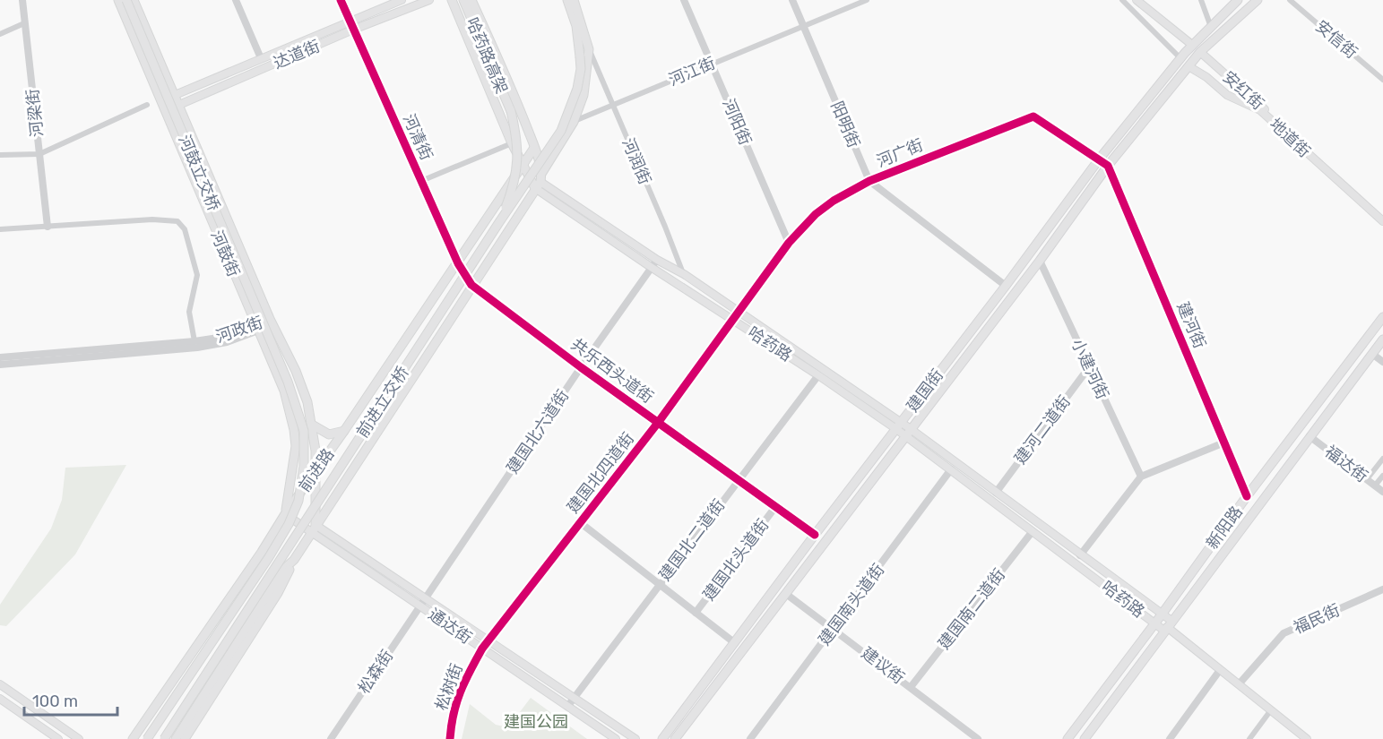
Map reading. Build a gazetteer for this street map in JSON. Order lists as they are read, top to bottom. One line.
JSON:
{"streets":{"main road":["达道街","哈药路高架","安红街","地道街","河润街","河鼓立交桥","河鼓街","哈药路","建国街","前进立交桥","前进路","新阳路","通达街"],"street":["安信街","河江街","河梁街","河阳街","阳明街","河清街","河广街","建河街","河政街","小建河街","共乐西头道街","建河二道街","建国北六道街","福达街","建国北四道街","建国北二道街","建国北头道街","建国南头道街","建国南二道街","福民街","建议街","松森街","松树街"]},"crossings":[["达道街","河清街"],["达道街","河鼓街"],["哈药路高架","前进立交桥"],["河江街","河阳街"],["河江街","阳明街"],["河江街","河润街"],["安红街","建国街"],["河阳街","河广街"],["阳明街","河广街"],["阳明街","建国街"],["河清街","共乐西头道街"],["河清街","前进路"],["地道街","建国街"],["河广街","建河街"],["河广街","哈药路"],["河广街","建国街"],["河广街","建国北四道街"],["河润街","哈药路"],["河鼓街","河政街"],["河鼓街","前进路"],["河鼓街","通达街"],["建河街","建国街"],["建河街","新阳路"],["哈药路","建国街"],["哈药路","建河二道街"],["哈药路","建国北六道街"],["哈药路","前进路"],["哈药路","建国北四道街"],["哈药路","新阳路"],["哈药路","建国北二道街"],["哈药路","建国南头道街"],["哈药路","建国南二道街"],["哈药路","福民街"],["小建河街","建国街"],["小建河街","建河二道街"],["共乐西头道街","建国街"],["共乐西头道街","建国北六道街"],["共乐西头道街","前进路"],["共乐西头道街","建国北四道街"],["共乐西头道街","建国北二道街"],["共乐西头道街","建国北头道街"],["建国街","建议街"],["建国北六道街","通达街"],["建国北六道街","松森街"],["福达街","新阳路"],["前进路","通达街"],["建国北四道街","通达街"],["建国北四道街","松树街"],["建国北二道街","通达街"],["建国南头道街","建议街"],["建国南二道街","建议街"],["通达街","松森街"],["通达街","松树街"]],"parks":["建国公园"],"scale_bar":"100 m"}
